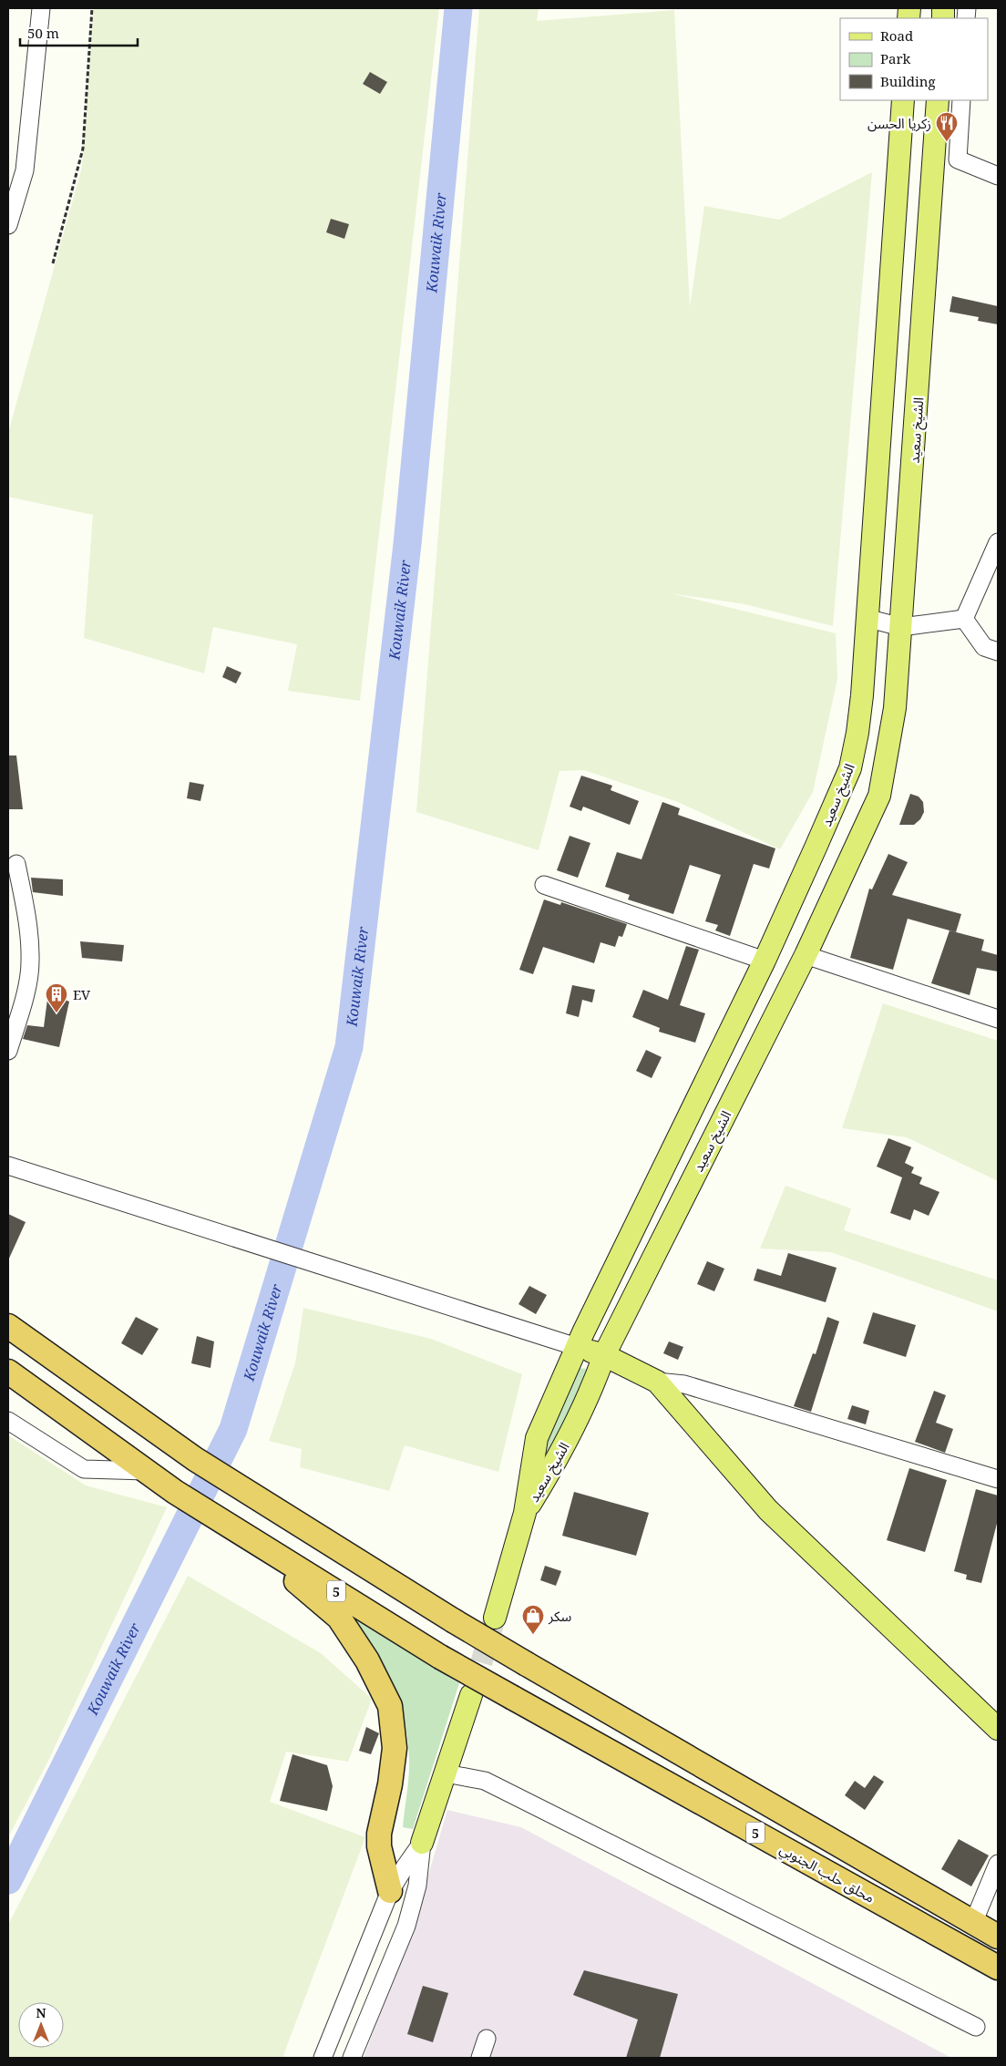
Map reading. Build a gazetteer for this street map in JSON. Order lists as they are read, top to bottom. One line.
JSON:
{"streets":{"highway":["5","محلق حلب الجنوبي"],"main road":["الشيخ سعيد"]},"crossings":[["5","محلق حلب الجنوبي"]],"water":["Kouwaik River"],"places":{"restaurant":["زكريا الحسن"],"building":["EV"],"shop":["سكر"]},"legend":["Road","Park","Building"],"scale_bar":"50 m","north":"top"}
